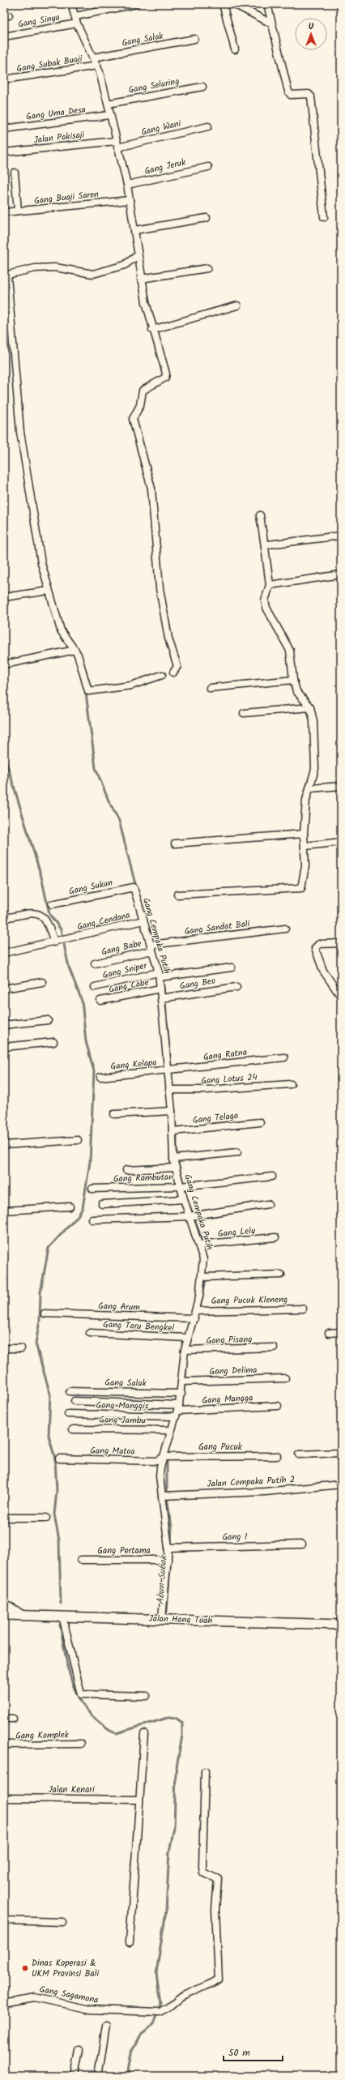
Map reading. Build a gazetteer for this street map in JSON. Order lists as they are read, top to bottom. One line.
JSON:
{"streets":{"main road":["Jalan Hang Tuah"],"street":["Gang Sinya","Gang Salak","Gang Subak Buaji","Gang Seluring","Gang Uma Desa","Gang Wani","Jalan Pakisaji","Gang Jeruk","Gang Buaji Saren","Gang Sukun","Gang Cendana","Gang Sandat Bali","Gang Cempaka Putih","Gang Babe","Gang Sniper","Gang Beo","Gang Cabe","Gang Ratna","Gang Kelapa","Gang Lotus 24","Gang Telaga","Gang Rambutan","Gang Lely","Gang Pucuk Kleneng","Gang Arum","Gang Taru Bengkel","Gang Pisang","Gang Delima","Gang Mangga","Gang Manggis","Gang Jambu","Gang Pucuk","Gang Matoa","Jalan Cempaka Putih 2","Gang 1","Gang Pertama","Gang Komplek","Jalan Kenari","Gang Sagamona"]},"crossings":[["Gang Salak","Gang Cempaka Putih"],["Gang Wani","Jalan Pakisaji"],["Gang Sukun","Gang Cempaka Putih"],["Gang Cendana","Gang Cempaka Putih"],["Gang Sandat Bali","Gang Cempaka Putih"],["Gang Sandat Bali","Gang Babe"],["Gang Cempaka Putih","Gang Babe"],["Gang Cempaka Putih","Gang Sniper"],["Gang Cempaka Putih","Gang Beo"],["Gang Cempaka Putih","Gang Cabe"],["Gang Cempaka Putih","Gang Ratna"],["Gang Cempaka Putih","Gang Kelapa"],["Gang Cempaka Putih","Gang Lotus 24"],["Gang Cempaka Putih","Gang Telaga"],["Gang Cempaka Putih","Gang Rambutan"],["Gang Cempaka Putih","Gang Lely"],["Gang Cempaka Putih","Gang Pucuk Kleneng"],["Gang Cempaka Putih","Gang Arum"],["Gang Cempaka Putih","Gang Taru Bengkel"],["Gang Cempaka Putih","Gang Pisang"],["Gang Cempaka Putih","Gang Delima"],["Gang Cempaka Putih","Gang Mangga"],["Gang Cempaka Putih","Gang Manggis"],["Gang Cempaka Putih","Gang Jambu"],["Gang Cempaka Putih","Gang Pucuk"],["Gang Cempaka Putih","Gang Matoa"],["Gang Cempaka Putih","Jalan Cempaka Putih 2"],["Gang Cempaka Putih","Gang 1"],["Gang Cempaka Putih","Gang Pertama"],["Gang Cempaka Putih","Jalan Hang Tuah"],["Gang Ratna","Gang Kelapa"],["Gang Mangga","Gang Manggis"],["Gang Pucuk","Gang Matoa"]],"water":["Abun Subak"],"places":["Dinas Koperasi & UKM Provinsi Bali"],"scale_bar":"50 m","north":"top"}
